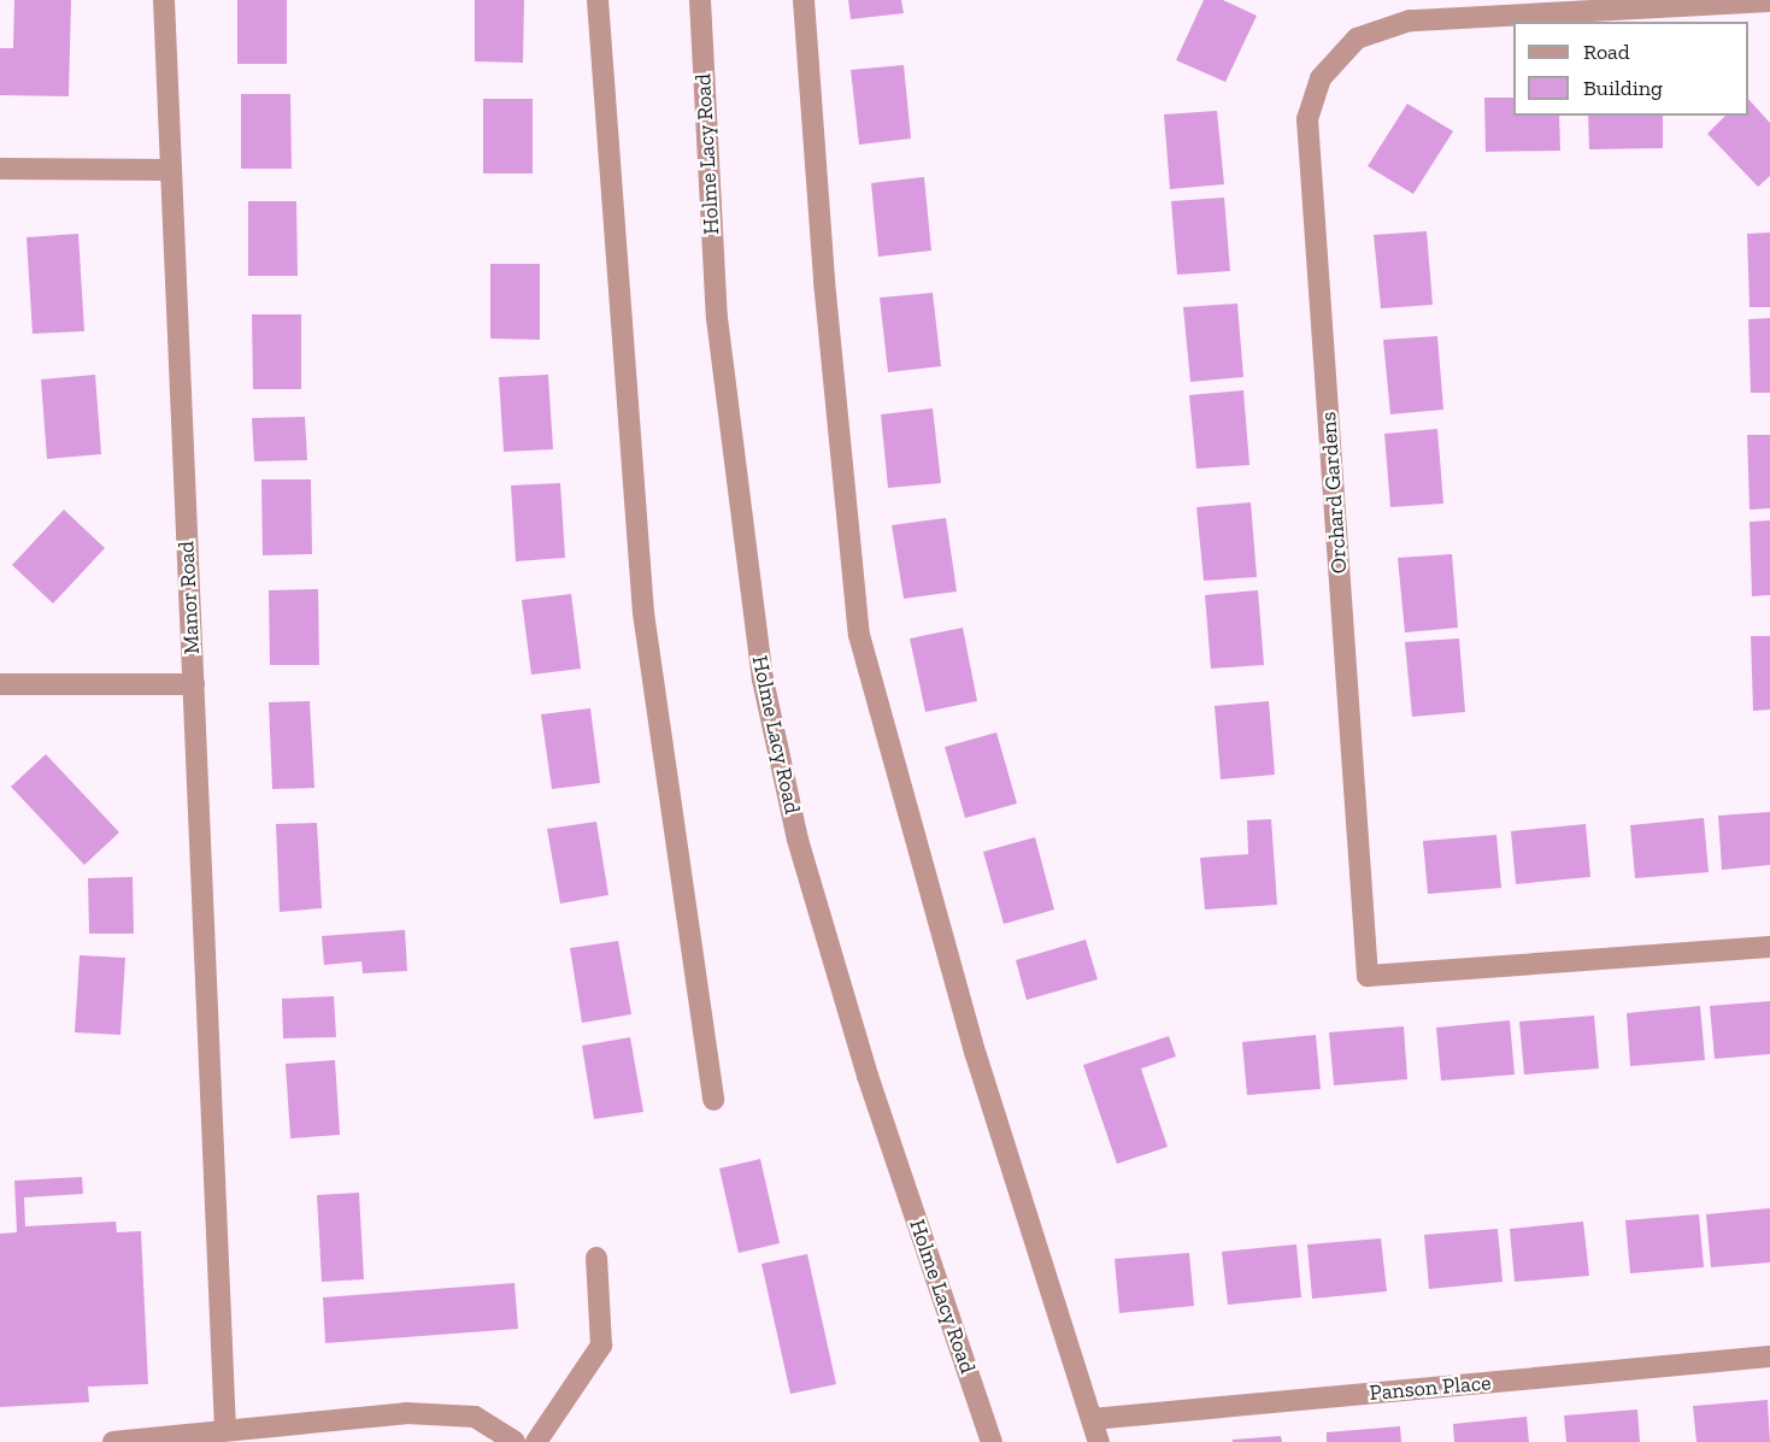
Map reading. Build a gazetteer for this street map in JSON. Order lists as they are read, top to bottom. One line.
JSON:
{"streets":{"street":["Holme Lacy Road","Orchard Gardens","Manor Road","Panson Place"]},"legend":["Road","Building"]}
